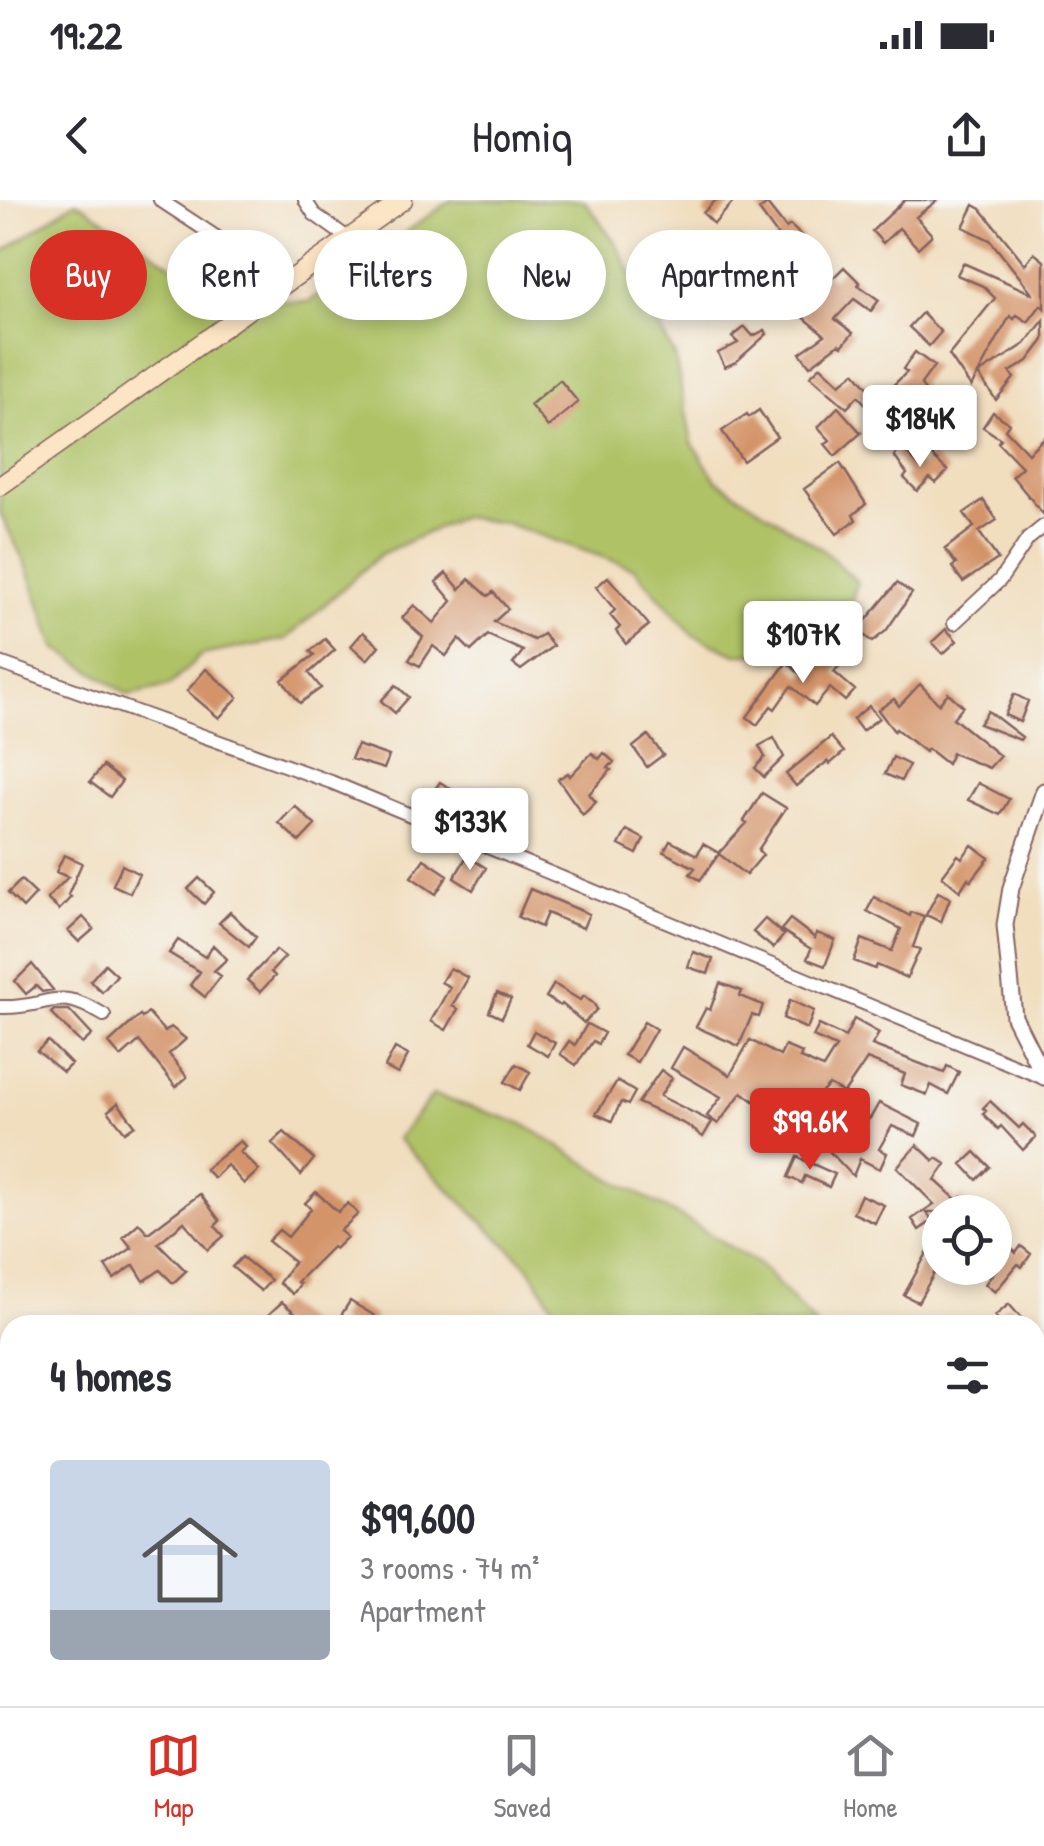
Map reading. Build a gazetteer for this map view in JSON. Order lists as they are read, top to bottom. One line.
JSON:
{"page":{"status":"19:22","header":"Homiq","chip":["Buy","Rent","Filters","New","Apartment"],"price":["$184K","$107K","$133K","$99.6K"],"heading":"4 homes","list":[{"name":"$99,600","note":"3 rooms · 74 m² · Apartment"}],"tabs":["Map","Saved","Home"]}}
